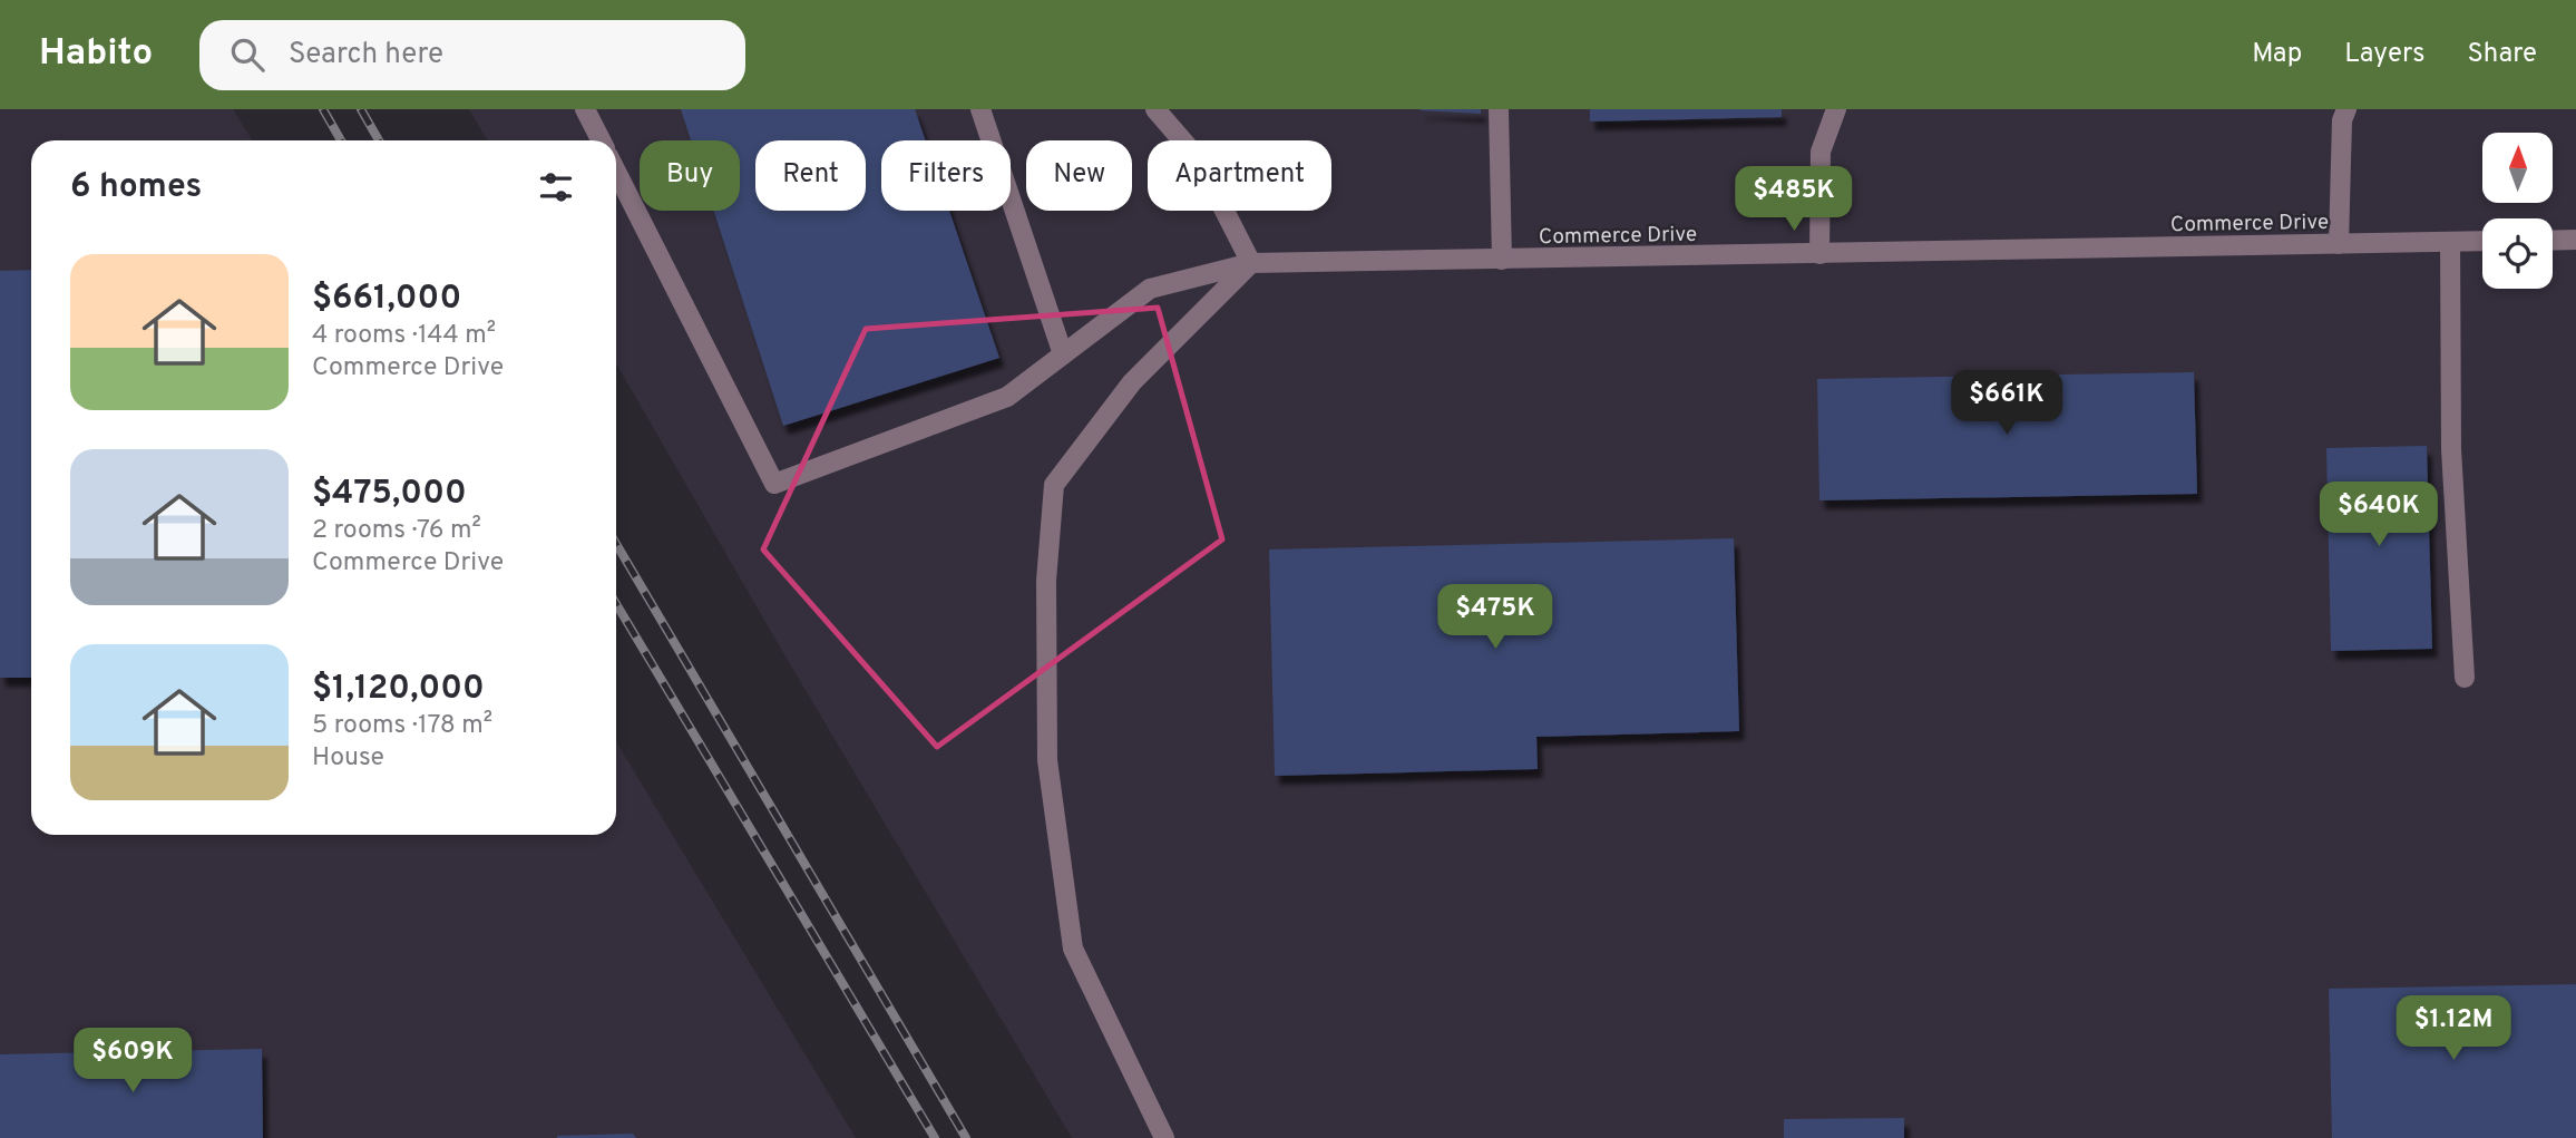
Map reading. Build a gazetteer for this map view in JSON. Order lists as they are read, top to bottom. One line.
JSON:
{"streets":{"street":["Commerce Drive"]},"north":"top","page":{"header":"Habito","search":"Search here","nav":["Map","Layers","Share"],"chip":["Buy","Rent","Filters","New","Apartment"],"heading":"6 homes","price":["$485K","$661K","$640K","$475K","$1.12M","$609K"],"list":[{"name":"$661,000","note":"4 rooms · 144 m² · Commerce Drive"},{"name":"$475,000","note":"2 rooms · 76 m² · Commerce Drive"},{"name":"$1,120,000","note":"5 rooms · 178 m² · House"}]}}
